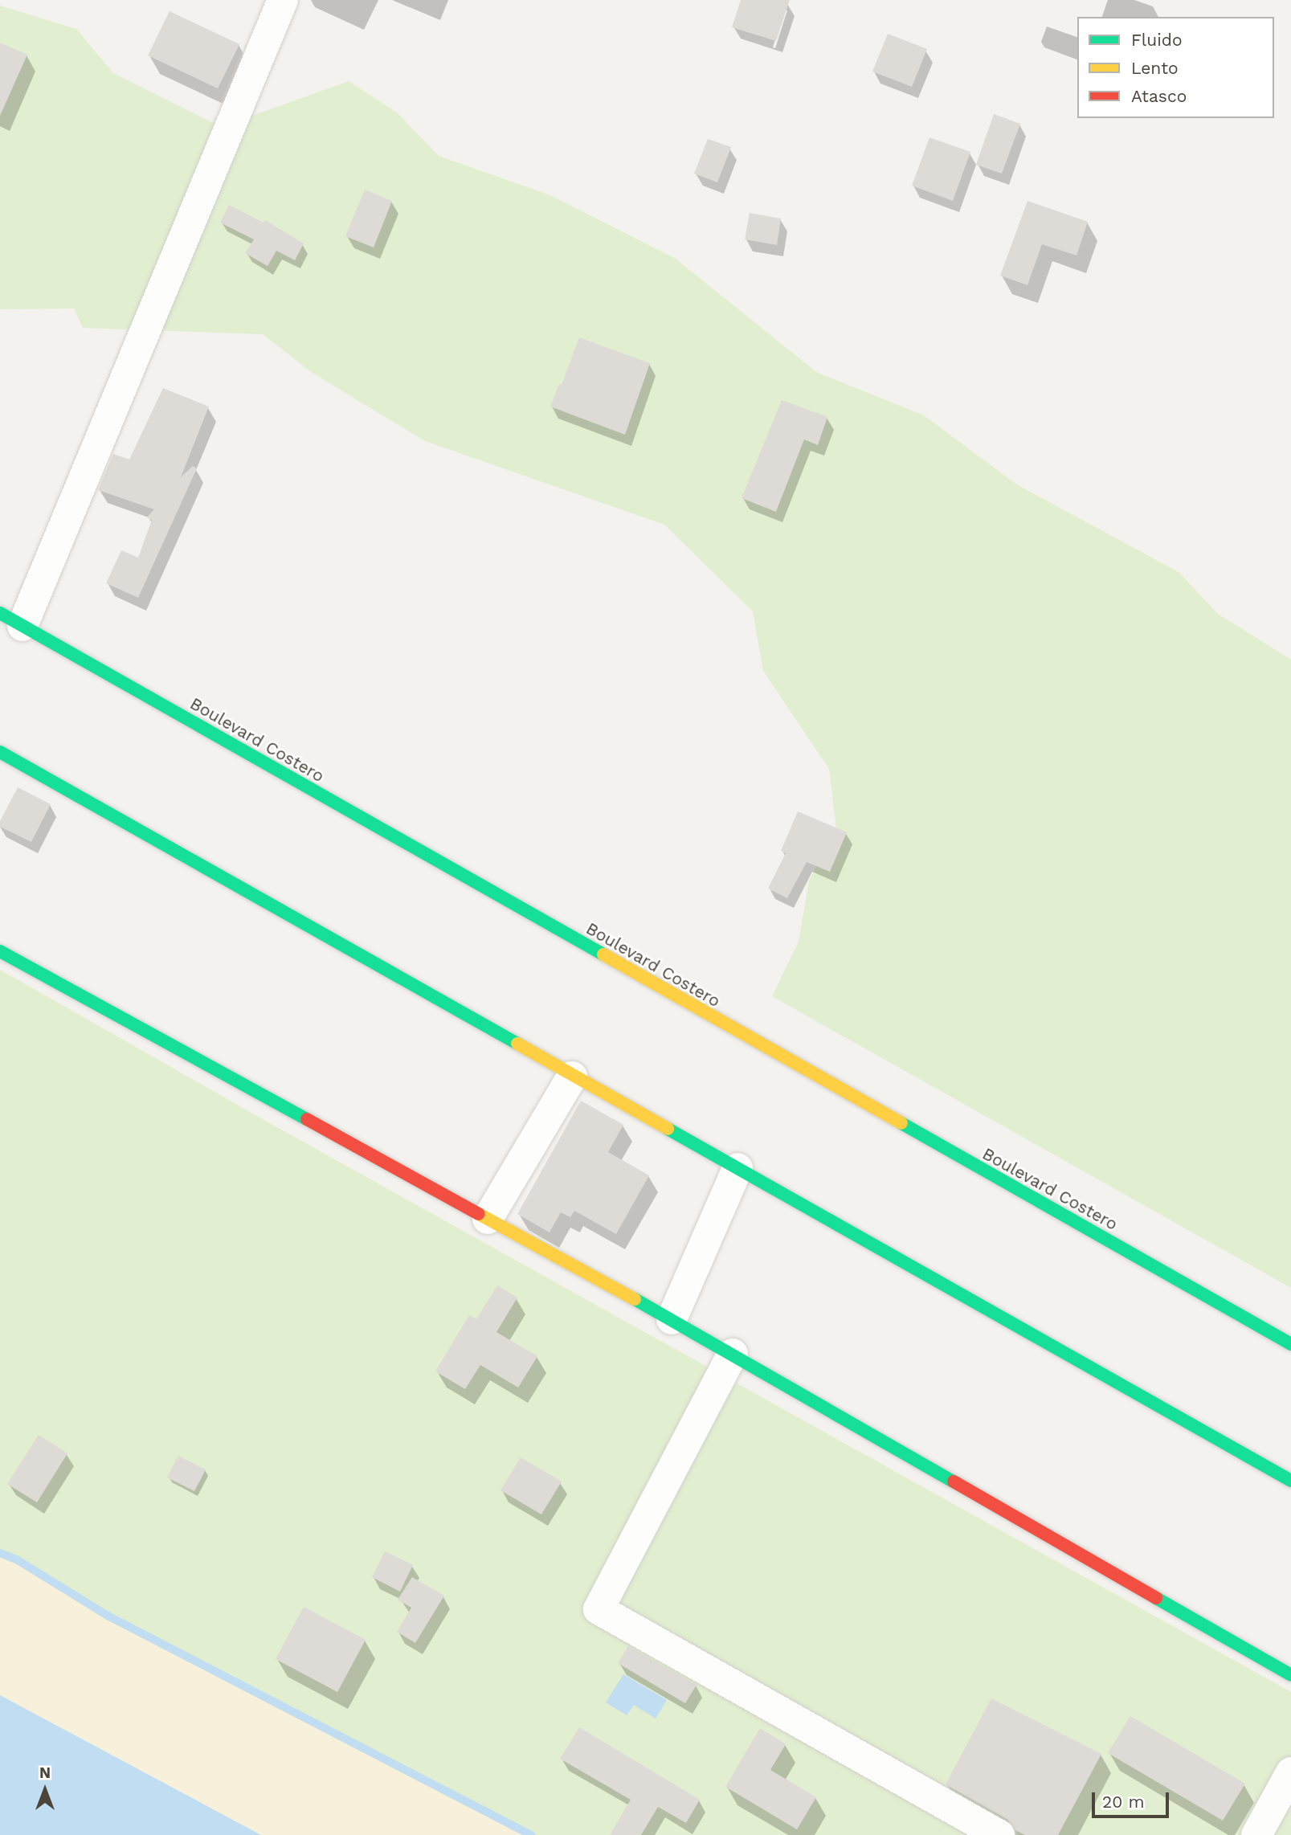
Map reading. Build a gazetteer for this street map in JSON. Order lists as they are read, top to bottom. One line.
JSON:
{"streets":{"main road":["Boulevard Costero"]},"legend":["Fluido","Lento","Atasco"],"scale_bar":"20 m","north":"top"}
